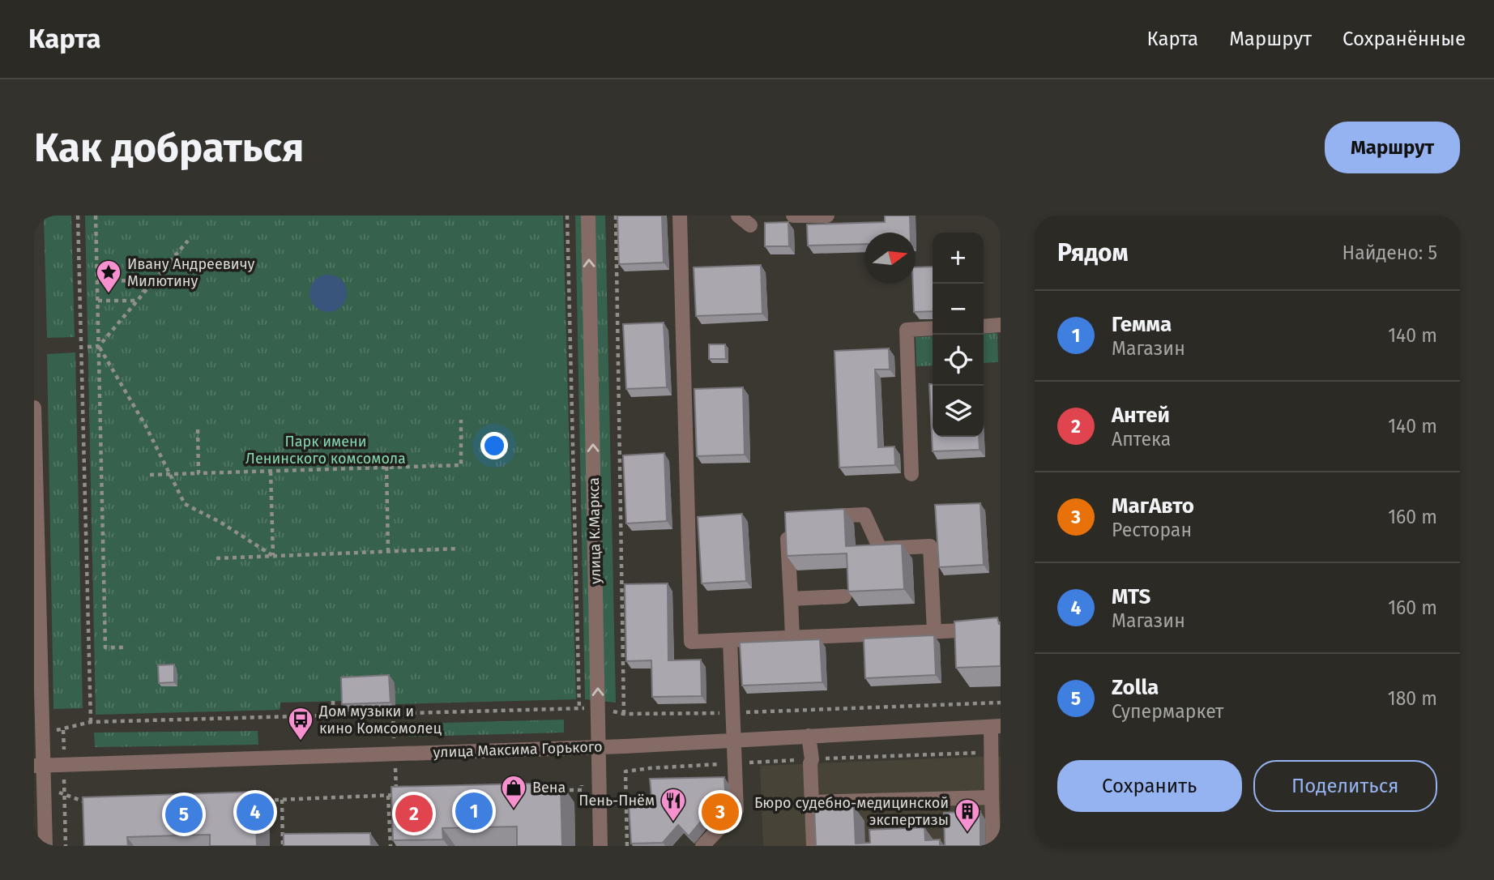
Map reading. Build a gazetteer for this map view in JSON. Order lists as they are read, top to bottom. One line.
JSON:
{"streets":{"street":["улица К.Маркса","улица Максима Горького"]},"crossings":[["улица К.Маркса","улица Максима Горького"]],"parks":["Парк имени Ленинского комсомола"],"places":{"place":["Ивану Андреевичу Милютину"],"bus stop":["Дом музыки и кино Комсомолец"],"shop":["Вена"],"restaurant":["Пень-Пнём"],"building":["Бюро судебно-медицинской экспертизы"]},"north":"right","page":{"header":"Карта","nav":["Карта","Маршрут","Сохранённые"],"buttons":["Маршрут",["Сохранить","Поделиться"]],"title":"Как добраться","heading":["Рядом","Найдено: 5"],"map_buttons":["+","−"],"list":[{"mark":"1","name":"Гемма","note":"Магазин","value":"140 m"},{"mark":"2","name":"Антей","note":"Аптека","value":"140 m"},{"mark":"3","name":"МагАвто","note":"Ресторан","value":"160 m"},{"mark":"4","name":"MTS","note":"Магазин","value":"160 m"},{"mark":"5","name":"Zolla","note":"Супермаркет","value":"180 m"}],"pins":["1","3","4","2","5"]}}
